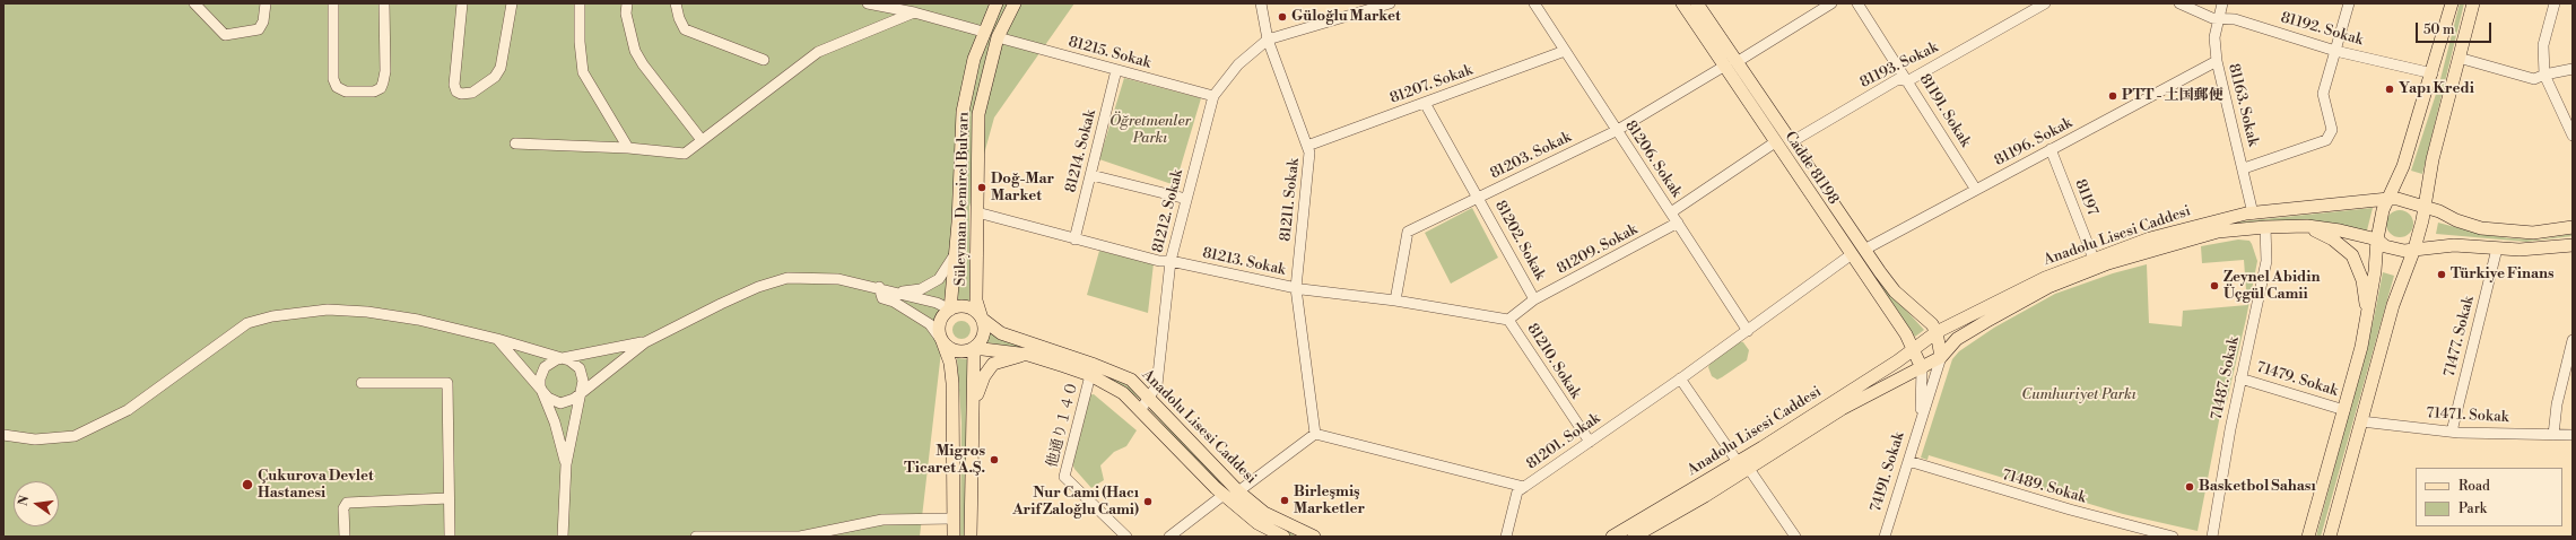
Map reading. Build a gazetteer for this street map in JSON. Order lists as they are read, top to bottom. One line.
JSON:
{"streets":{"main road":["Cadde 81198","Süleyman Demirel Bulvarı","Anadolu Lisesi Caddesi"],"street":["81192. Sokak","81215. Sokak","81193. Sokak","81207. Sokak","81163. Sokak","81191. Sokak","81196. Sokak","81214. Sokak","81203. Sokak","81206. Sokak","81197","81211. Sokak","81212. Sokak","81202. Sokak","81209. Sokak","81213. Sokak","71477. Sokak","81210. Sokak","71487. Sokak","71479. Sokak","71471. Sokak","他通り１４０","81201. Sokak","74191. Sokak","71489. Sokak"]},"crossings":[["81192. Sokak","81163. Sokak"],["81215. Sokak","81214. Sokak"],["81215. Sokak","Süleyman Demirel Bulvarı"],["81215. Sokak","81212. Sokak"],["81193. Sokak","81191. Sokak"],["81193. Sokak","Cadde 81198"],["81207. Sokak","81206. Sokak"],["81207. Sokak","81211. Sokak"],["81207. Sokak","81202. Sokak"],["81163. Sokak","81196. Sokak"],["81163. Sokak","Anadolu Lisesi Caddesi"],["81191. Sokak","81196. Sokak"],["81196. Sokak","Cadde 81198"],["81196. Sokak","81197"],["81214. Sokak","81213. Sokak"],["81203. Sokak","81206. Sokak"],["81203. Sokak","Cadde 81198"],["81203. Sokak","81202. Sokak"],["81203. Sokak","81213. Sokak"],["81206. Sokak","81209. Sokak"],["81206. Sokak","81201. Sokak"],["Cadde 81198","Anadolu Lisesi Caddesi"],["Cadde 81198","81201. Sokak"],["81197","Anadolu Lisesi Caddesi"],["Süleyman Demirel Bulvarı","Anadolu Lisesi Caddesi"],["Süleyman Demirel Bulvarı","81213. Sokak"],["81211. Sokak","81212. Sokak"],["81211. Sokak","81213. Sokak"],["81211. Sokak","81201. Sokak"],["81212. Sokak","Anadolu Lisesi Caddesi"],["81212. Sokak","81213. Sokak"],["Anadolu Lisesi Caddesi","71487. Sokak"],["Anadolu Lisesi Caddesi","他通り１４０"],["81202. Sokak","81209. Sokak"],["81209. Sokak","81213. Sokak"],["81209. Sokak","81210. Sokak"],["81213. Sokak","81210. Sokak"],["71477. Sokak","71471. Sokak"],["81210. Sokak","81201. Sokak"],["71487. Sokak","71479. Sokak"],["74191. Sokak","71489. Sokak"]],"parks":["Öğretmenler Parkı","Cumhuriyet Parkı"],"places":["Güloğlu Market","Yapı Kredi","PTT - 土国郵便","Doğ-Mar Market","Türkiye Finans","Zeynel Abidin Üçgül Camii","Migros Ticaret A.Ş.","Çukurova Devlet Hastanesi","Basketbol Sahası","Birleşmiş Marketler","Nur Cami (Hacı Arif Zaloğlu Cami)"],"legend":["Road","Park"],"scale_bar":"50 m","north":"left"}
